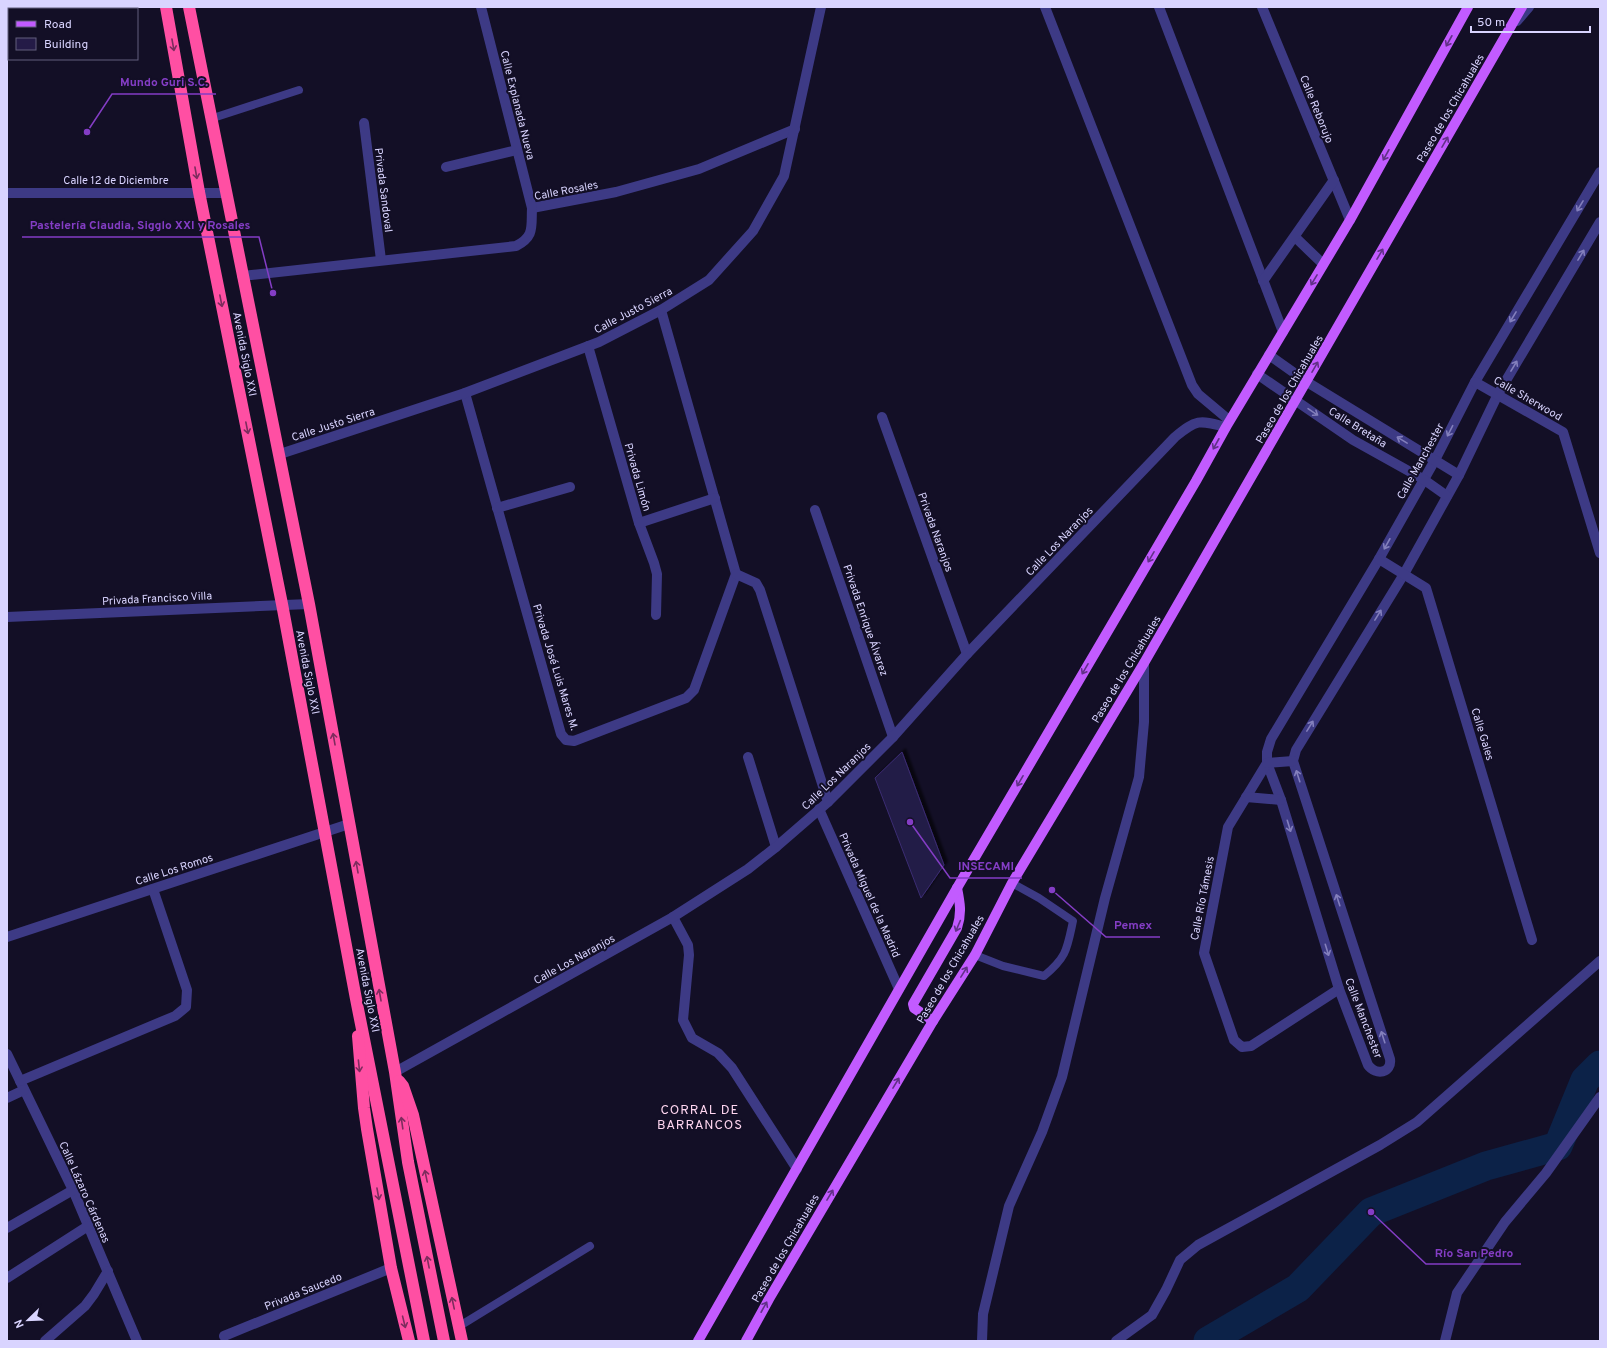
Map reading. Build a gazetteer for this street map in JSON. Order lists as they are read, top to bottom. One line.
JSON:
{"streets":{"highway":["Avenida Siglo XXI"],"main road":["Paseo de los Chicahuales"],"street":["Calle Explanada Nueva","Calle Reborujo","Calle 12 de Diciembre","Privada Sandoval","Calle Rosales","Calle Justo Sierra","Calle Sherwood","Calle Bretaña","Calle Manchester","Privada Limón","Privada Naranjos","Calle Los Naranjos","Privada Francisco Villa","Privada Enrique Álvarez","Privada José Luis Mares M.","Calle Gales","Calle Los Romos","Privada Miguel de la Madrid","Calle Río Támesis","Calle Lázaro Cárdenas","Privada Saucedo"]},"crossings":[["Calle Explanada Nueva","Calle Rosales"],["Paseo de los Chicahuales","Calle Bretaña"],["Calle 12 de Diciembre","Avenida Siglo XXI"],["Privada Sandoval","Calle Rosales"],["Calle Rosales","Calle Justo Sierra"],["Calle Rosales","Avenida Siglo XXI"],["Calle Justo Sierra","Avenida Siglo XXI"],["Calle Justo Sierra","Privada Limón"],["Calle Justo Sierra","Privada José Luis Mares M."],["Avenida Siglo XXI","Calle Los Naranjos"],["Avenida Siglo XXI","Privada Francisco Villa"],["Avenida Siglo XXI","Calle Los Romos"],["Calle Sherwood","Calle Manchester"],["Calle Bretaña","Calle Manchester"],["Calle Manchester","Calle Gales"],["Calle Manchester","Calle Río Támesis"],["Privada Naranjos","Calle Los Naranjos"],["Calle Los Naranjos","Privada Enrique Álvarez"],["Calle Los Naranjos","Privada Miguel de la Madrid"]],"districts":["CORRAL DE BARRANCOS"],"places":["Mundo Guri S.C.","Pastelería Claudia, Sigglo XXI y Rosales","INSECAMI","Pemex","Río San Pedro"],"legend":["Road","Building"],"scale_bar":"50 m","north":"bottom left"}
